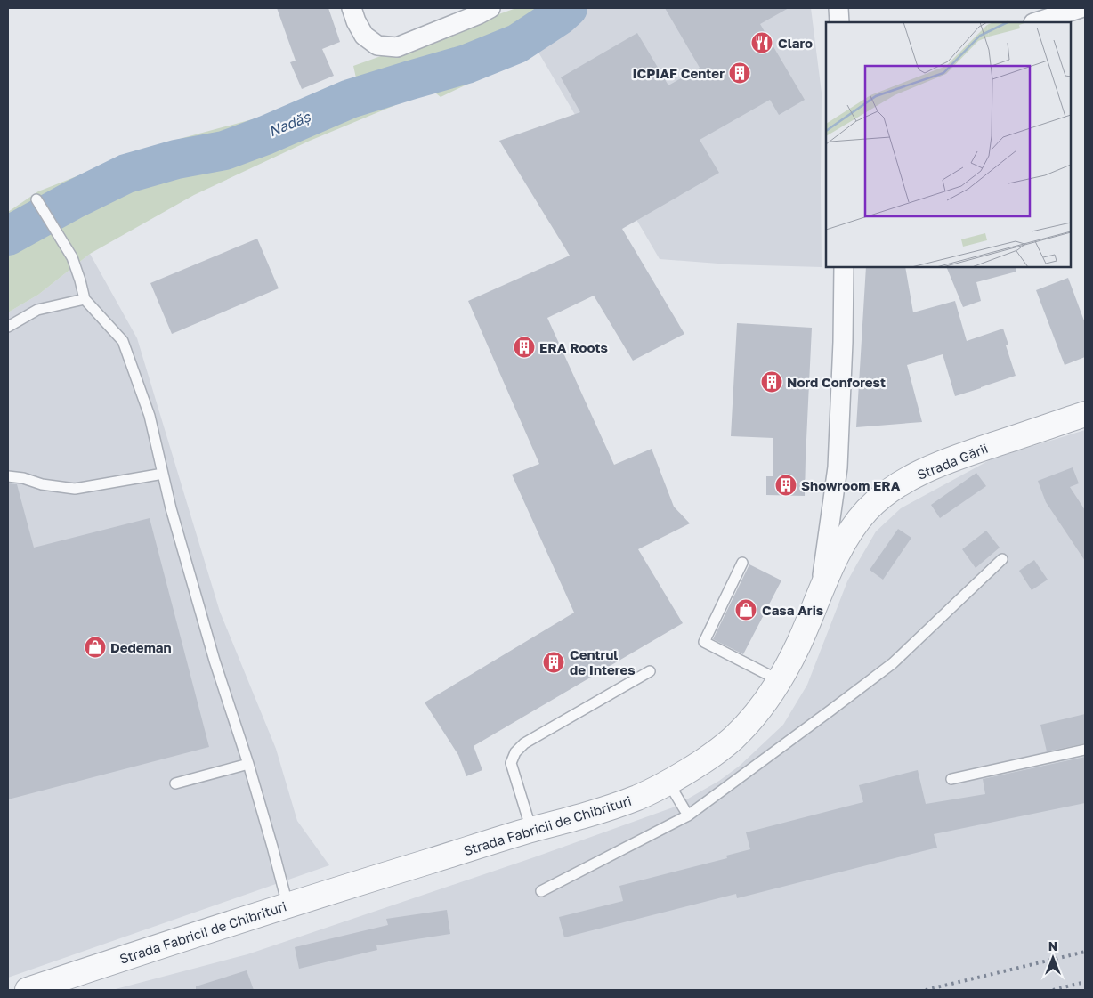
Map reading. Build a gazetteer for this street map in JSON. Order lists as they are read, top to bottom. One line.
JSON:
{"streets":{"street":["Strada Gării","Strada Fabricii de Chibrituri"]},"crossings":[["Strada Gării","Strada Fabricii de Chibrituri"]],"water":["Nadăș"],"places":{"restaurant":["Claro"],"building":["ICPIAF Center","ERA Roots","Nord Conforest","Showroom ERA","Centrul de Interes"],"shop":["Casa Aris","Dedeman"]},"north":"top"}
